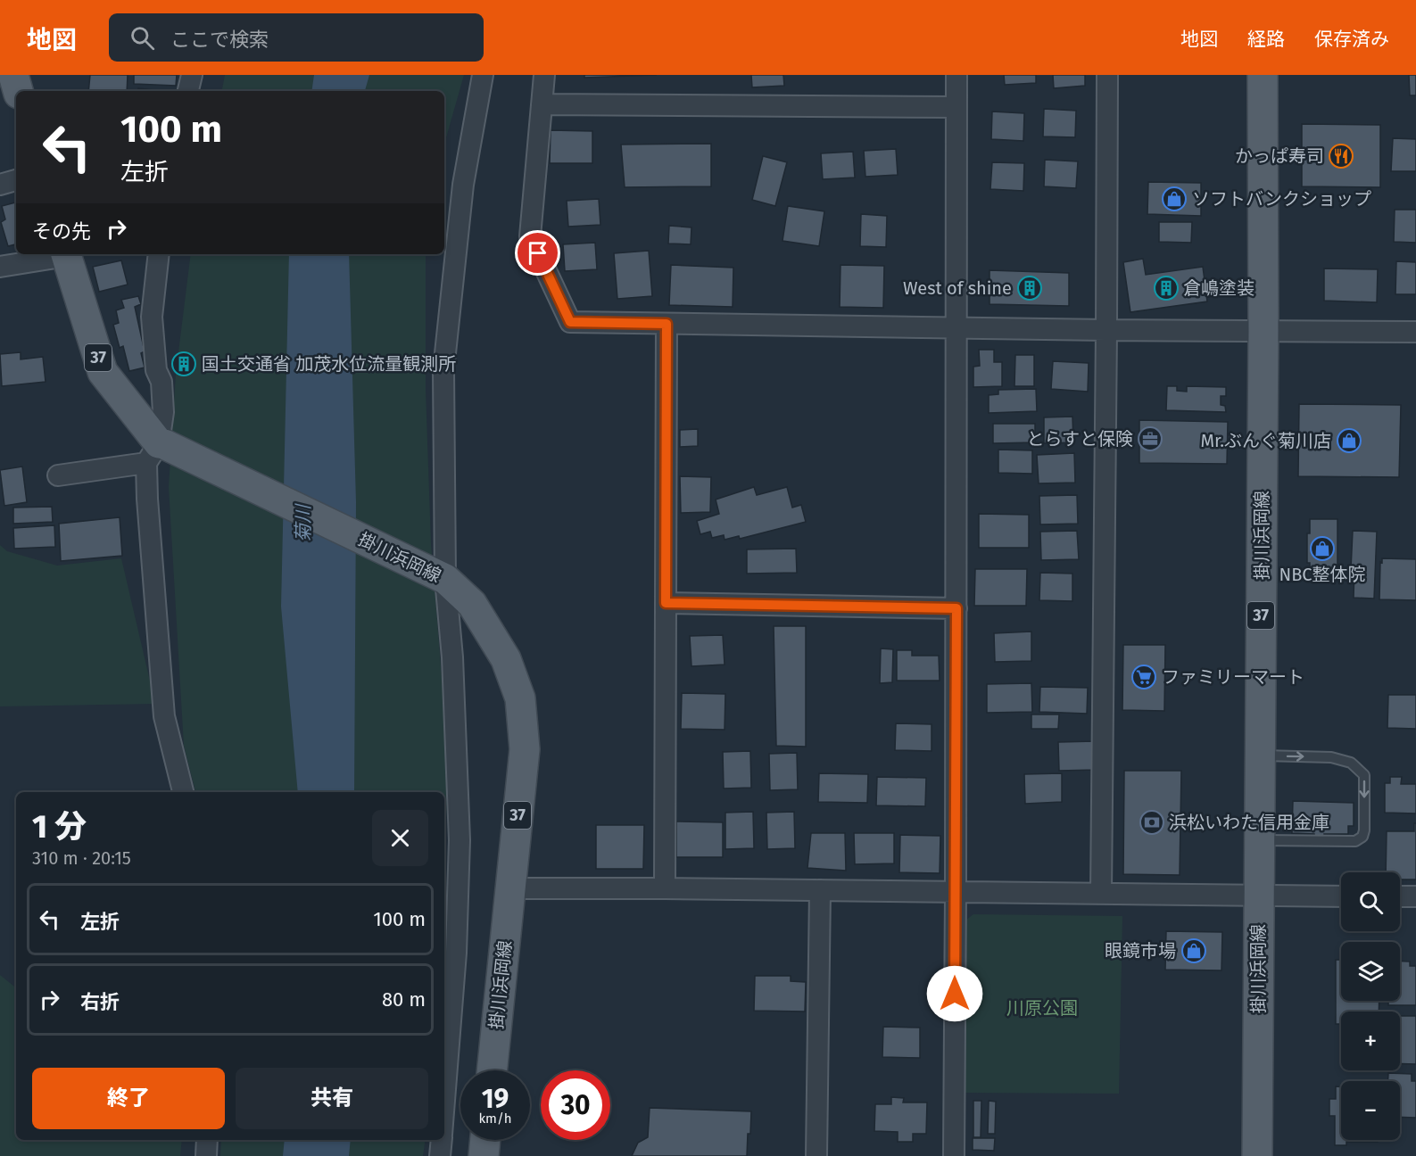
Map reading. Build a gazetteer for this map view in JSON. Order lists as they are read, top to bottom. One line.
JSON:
{"streets":{"main road":["37","掛川浜岡線"]},"water":["菊川"],"parks":["川原公園"],"places":{"restaurant":["かっぱ寿司"],"shop":["ソフトバンクショップ","Mr.ぶんぐ菊川店","NBC整体院","眼鏡市場"],"building":["West of shine","倉嶋塗装","国土交通省 加茂水位流量観測所"],"office":["とらすと保険"],"supermarket":["ファミリーマート"],"bank":["浜松いわた信用金庫"]},"page":{"header":"地図","search":"ここで検索","nav":["地図","経路","保存済み"],"turn":["100 m","左折"],"then":"その先","heading":["1 分","310 m · 20:15"],"map_buttons":["+","−"],"list":[{"name":"左折","value":"100 m"},{"name":"右折","value":"80 m"}],"buttons":["終了","共有"],"speed":"19 km/h","limit":"30"}}
